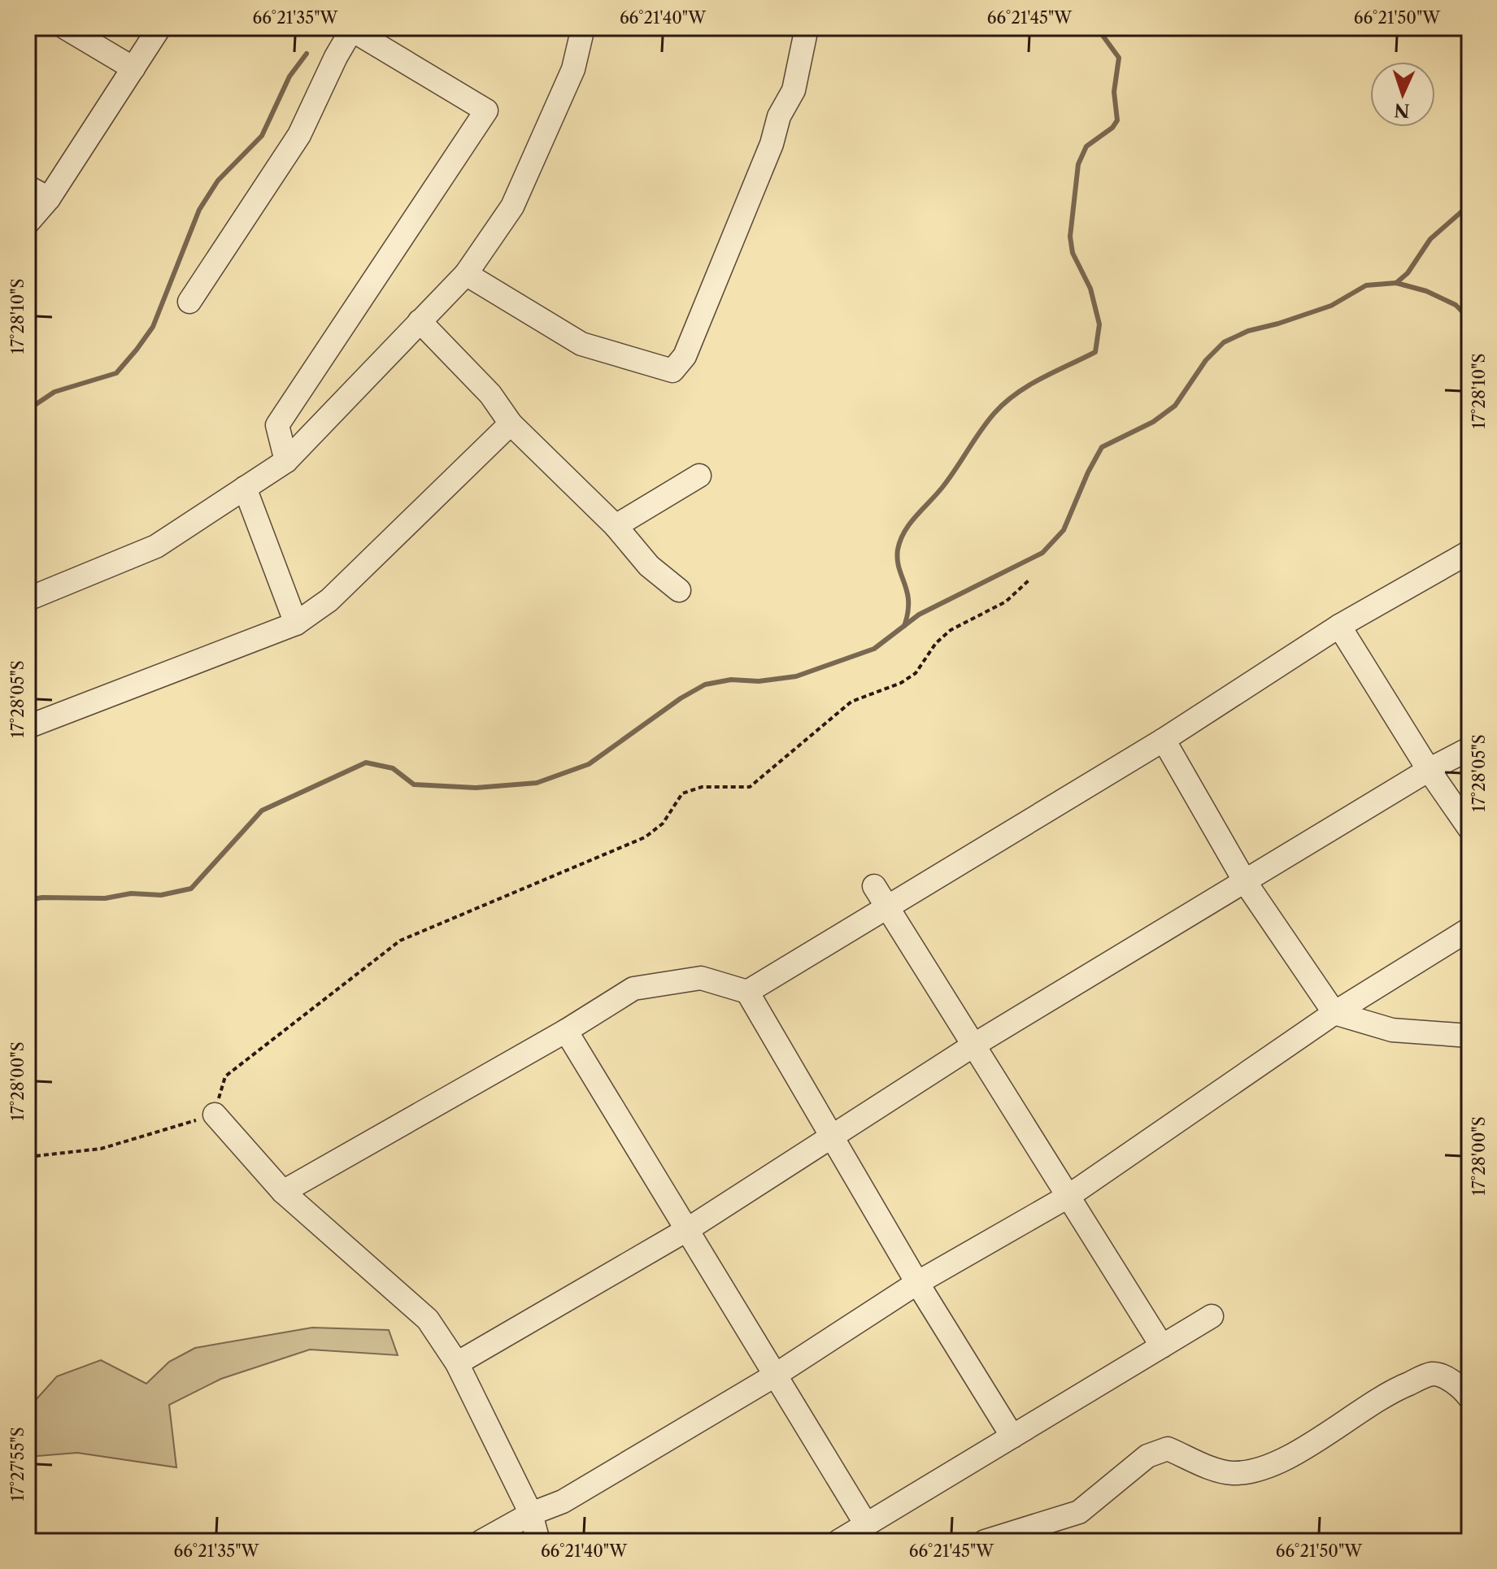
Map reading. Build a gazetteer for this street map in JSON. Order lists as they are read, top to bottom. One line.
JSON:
{"north":"bottom","coordinates":["66°21'35\"W","66°21'40\"W","66°21'45\"W","66°21'50\"W","17°28'10\"S","17°28'05\"S","17°28'00\"S","17°27'55\"S"]}
